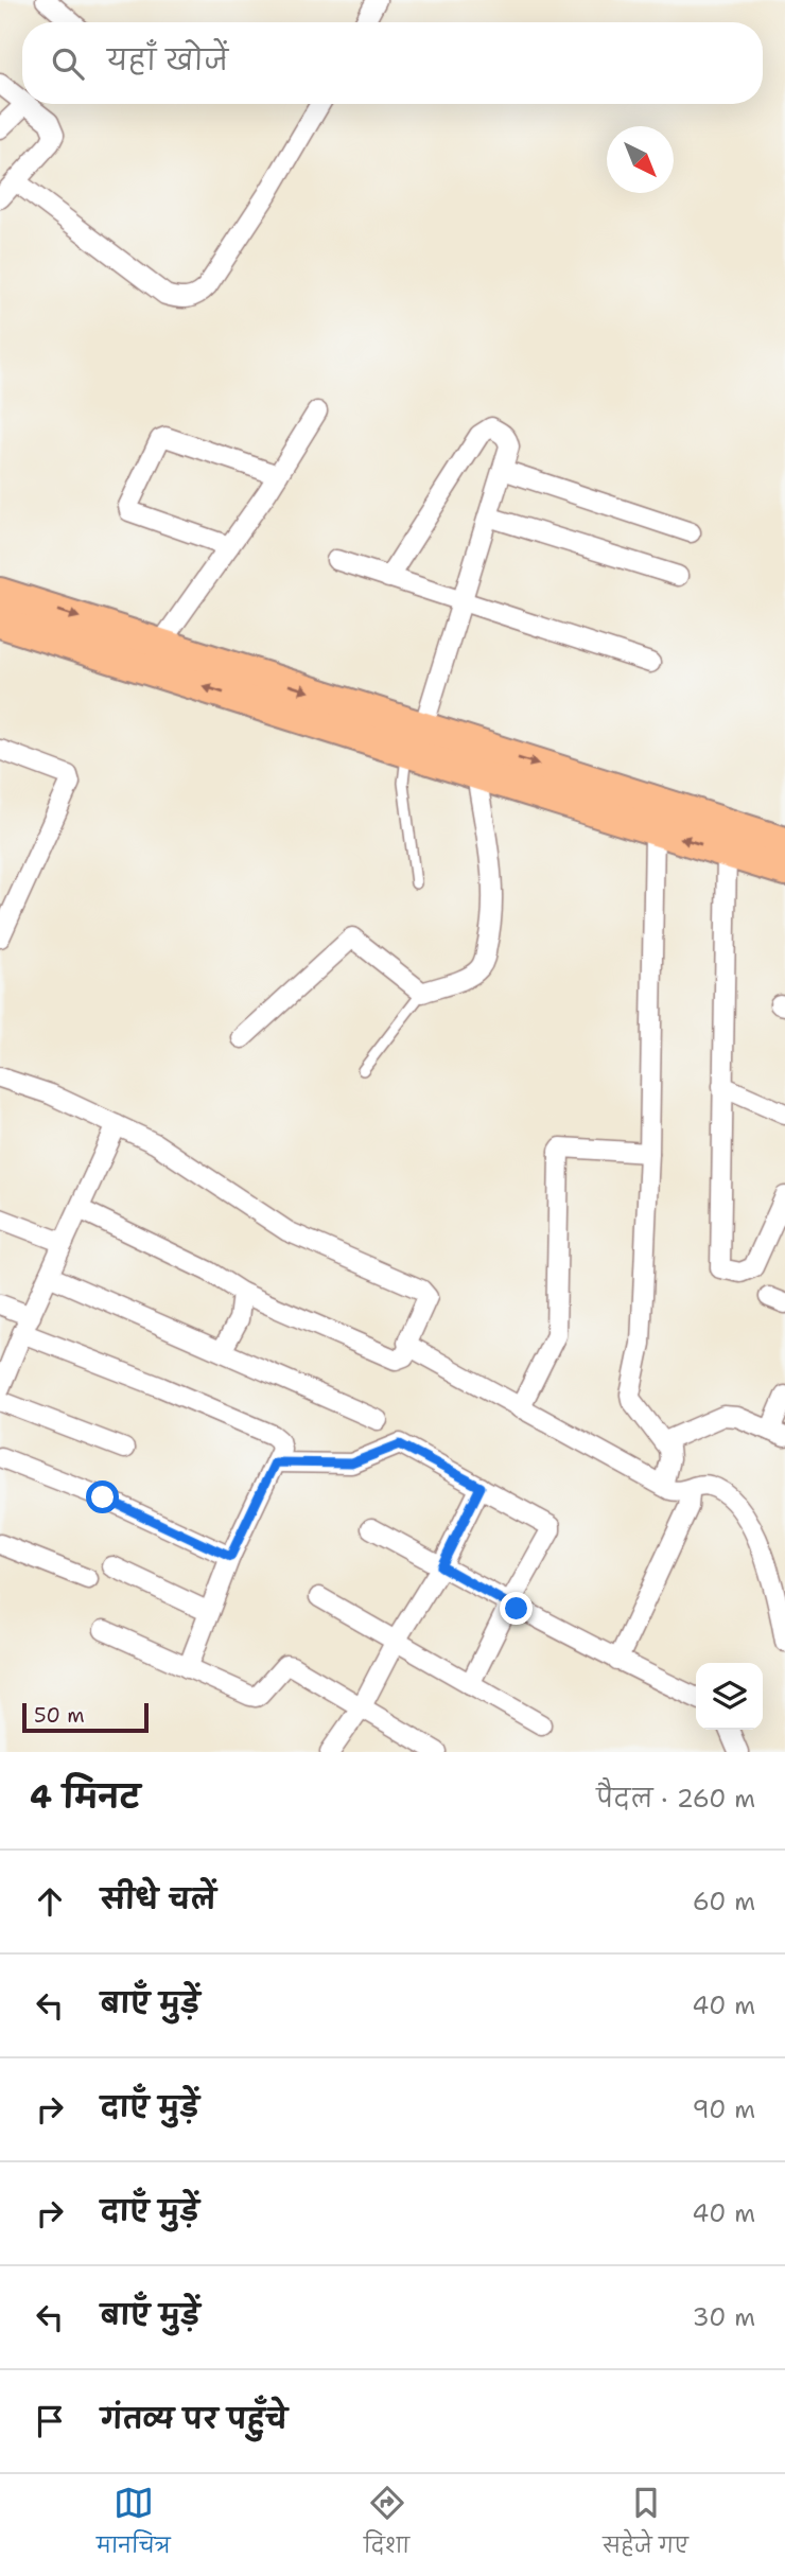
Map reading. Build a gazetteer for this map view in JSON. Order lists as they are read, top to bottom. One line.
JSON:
{"scale_bar":"50 m","north":"bottom right","page":{"search":"यहाँ खोजें","scale":"50 m","heading":["4 मिनट","पैदल · 260 m"],"list":[["सीधे चलें","60 m"],["बाएँ मुड़ें","40 m"],["दाएँ मुड़ें","90 m"],["दाएँ मुड़ें","40 m"],["बाएँ मुड़ें","30 m"],"गंतव्य पर पहुँचे"],"nav":["मानचित्र","दिशा","सहेजे गए"]}}
